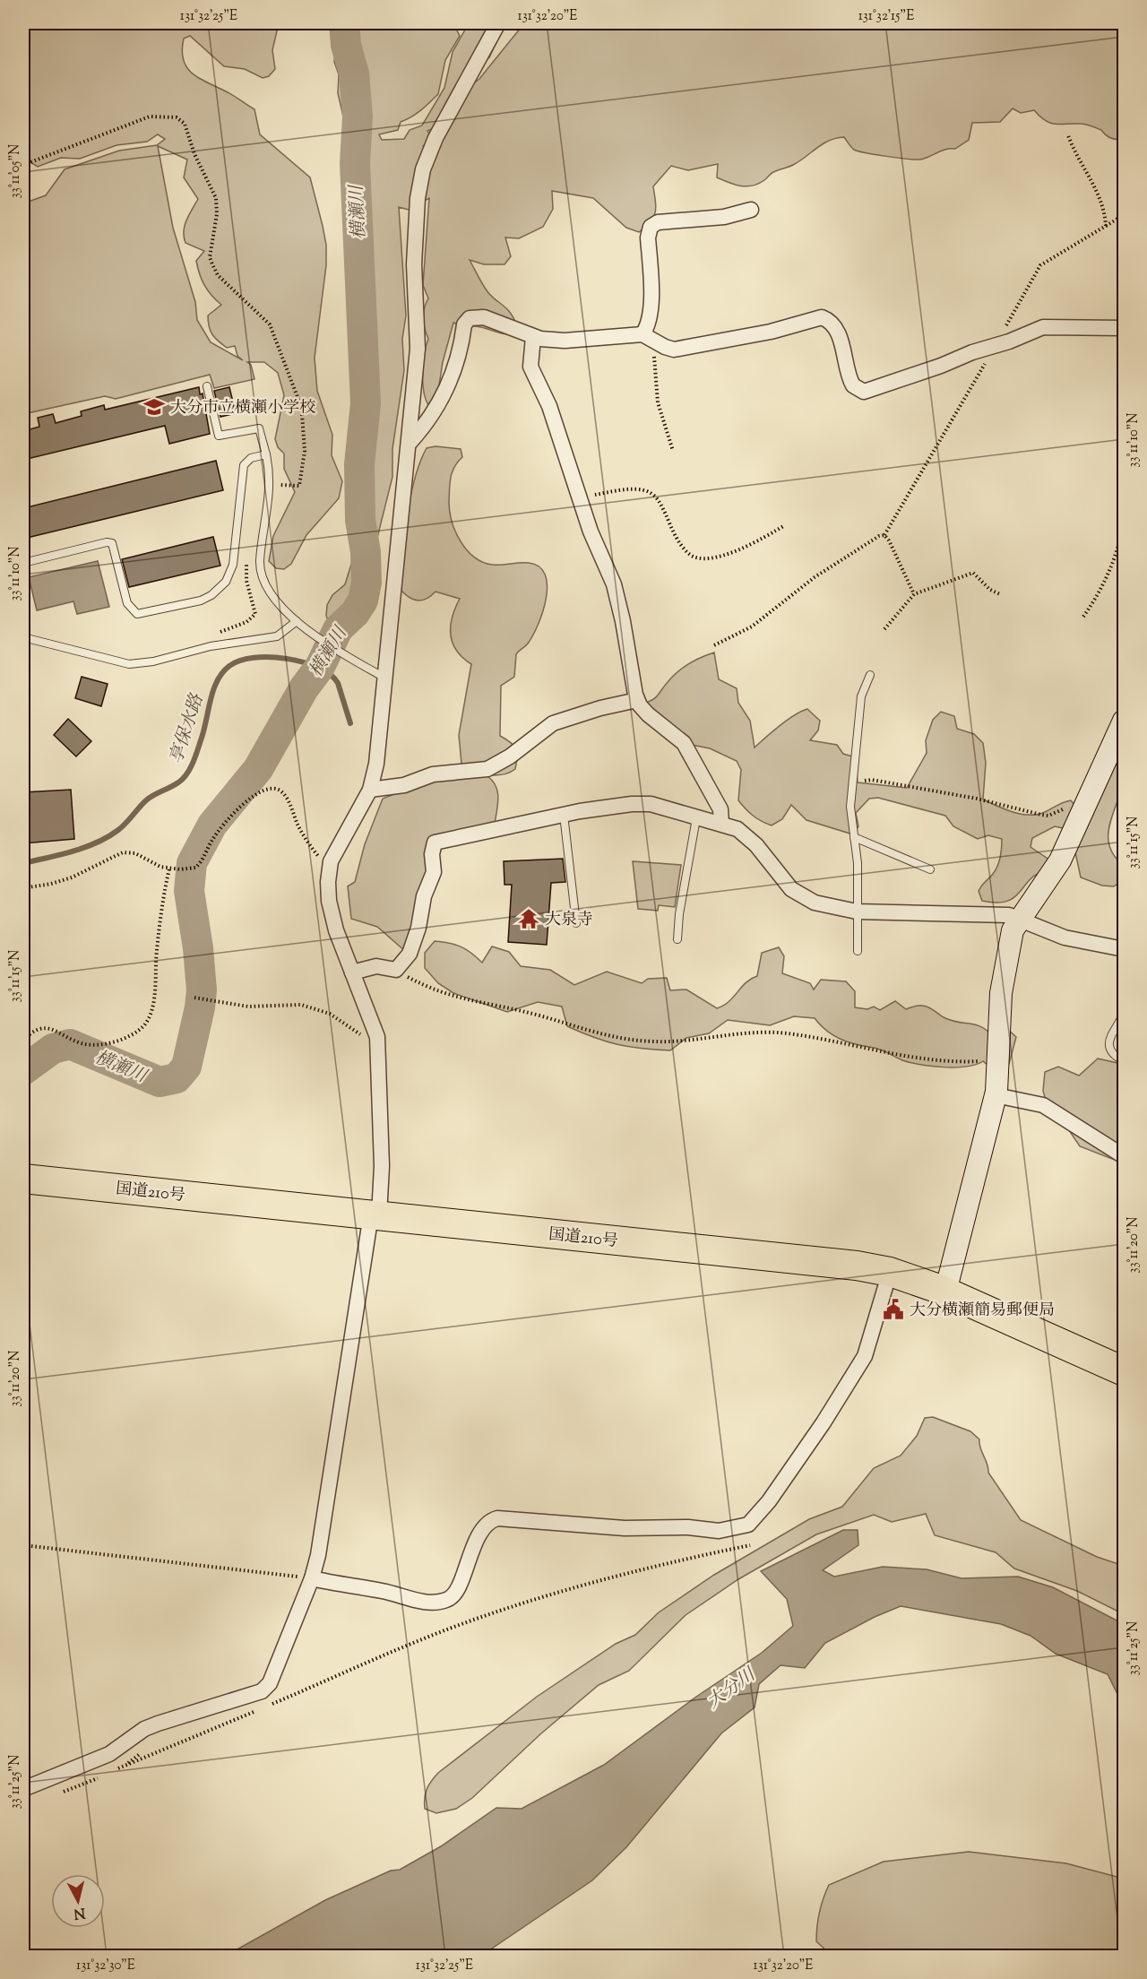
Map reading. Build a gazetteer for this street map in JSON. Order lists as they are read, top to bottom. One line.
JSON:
{"streets":{"highway":["国道210号"]},"water":["横瀬川","享保水路","大分川"],"places":{"school or university":["大分市立横瀬小学校"],"temple":["大泉寺"],"public building":["大分横瀬簡易郵便局"]},"north":"bottom","coordinates":["131°32'25\"E","131°32'20\"E","131°32'15\"E","33°11'05\"N","33°11'10\"N","33°11'15\"N","33°11'20\"N","33°11'25\"N","131°32'30\"E"]}
